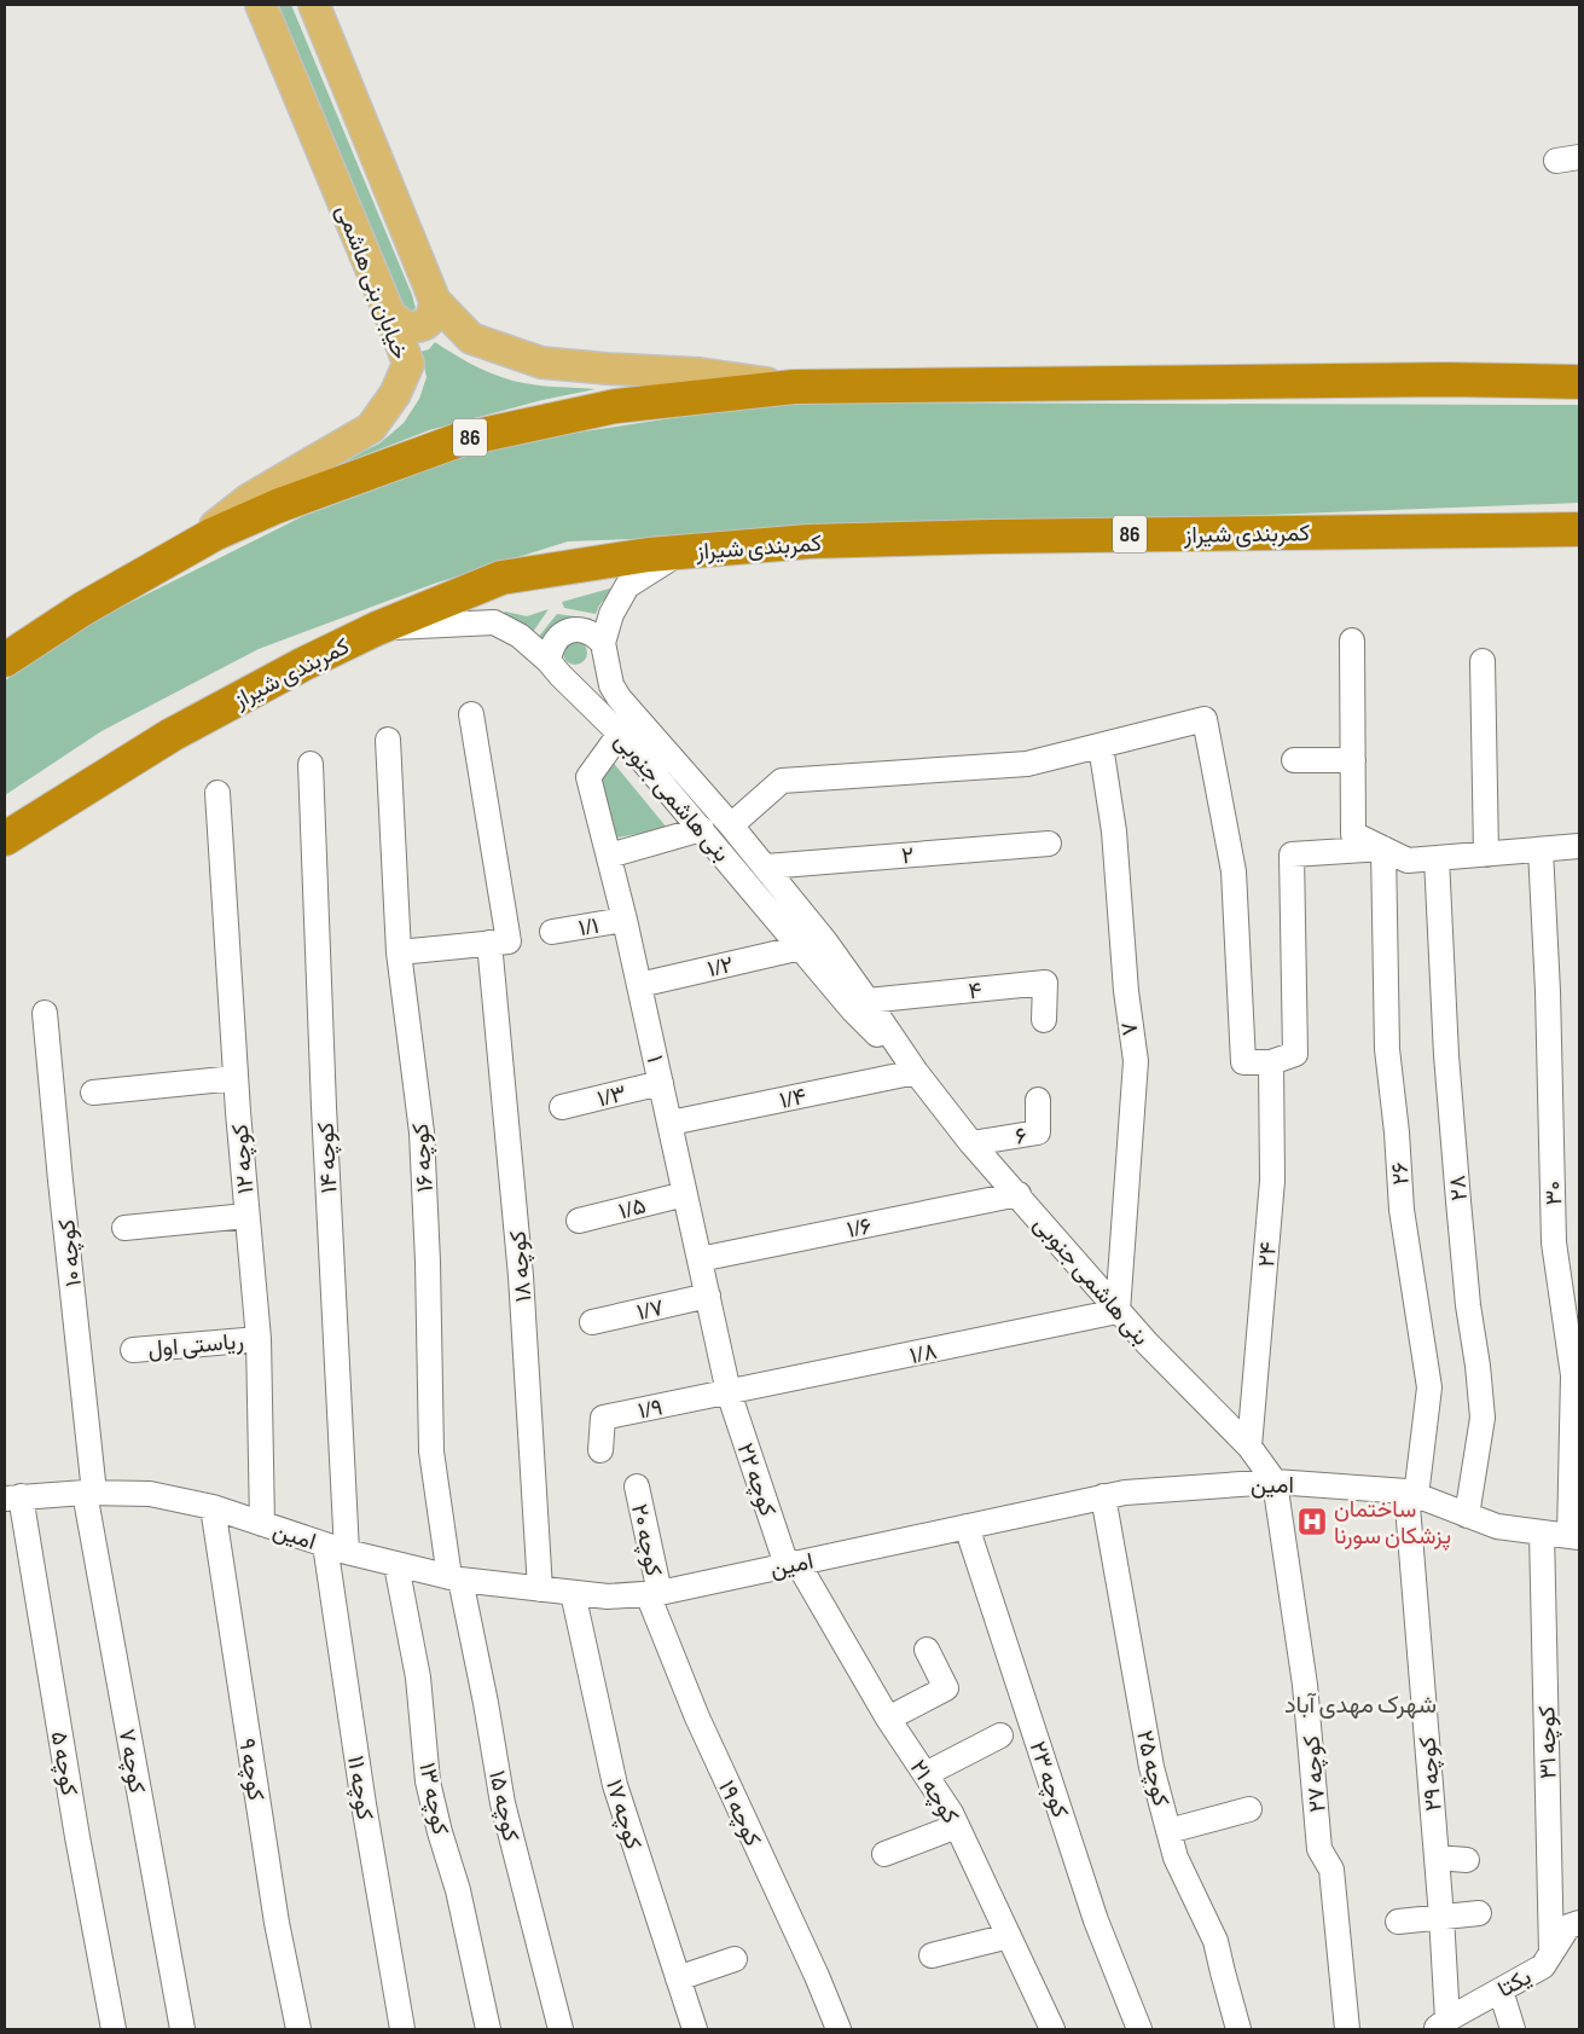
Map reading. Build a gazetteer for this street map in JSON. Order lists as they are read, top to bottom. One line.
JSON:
{"streets":{"highway":["86","کمربندی شیراز"],"main road":["خیابان بنی هاشمی"],"street":["بنی هاشمی جنوبی","۲","۱/۱","۱/۲","۴","۸","۱","۱/۳","۱/۴","۶","کوچه ۱۴","کوچه ۱۶","کوچه ۱۲","۲۶","۲۸","۳۰","۱/۵","۱/۶","کوچه ۱۰","۲۴","کوچه ۱۸","۱/۷","ریاستی اول","۱/۸","۱/۹","کوچه ۲۲","امین","کوچه ۲۰","کوچه ۳۱","کوچه ۷","کوچه ۵","کوچه ۲۵","کوچه ۹","کوچه ۲۷","کوچه ۲۹","کوچه ۲۳","کوچه ۱۱","کوچه ۲۱","کوچه ۱۳","کوچه ۱۵","کوچه ۱۹","کوچه ۱۷","یکتا"]},"crossings":[["خیابان بنی هاشمی","86"],["کمربندی شیراز","بنی هاشمی جنوبی"],["بنی هاشمی جنوبی","۲"],["بنی هاشمی جنوبی","۱/۲"],["بنی هاشمی جنوبی","۴"],["بنی هاشمی جنوبی","۸"],["بنی هاشمی جنوبی","۱"],["بنی هاشمی جنوبی","۱/۴"],["بنی هاشمی جنوبی","۶"],["بنی هاشمی جنوبی","۱/۶"],["بنی هاشمی جنوبی","۲۴"],["بنی هاشمی جنوبی","۱/۸"],["بنی هاشمی جنوبی","امین"],["بنی هاشمی جنوبی","کوچه ۲۷"],["۱/۱","۱"],["۱/۲","۱"],["۸","۱/۸"],["۱","۱/۳"],["۱","۱/۴"],["۱","۱/۵"],["۱","۱/۶"],["۱","۱/۷"],["۱","۱/۸"],["۱","۱/۹"],["۱","کوچه ۲۲"],["کوچه ۱۴","امین"],["کوچه ۱۴","کوچه ۱۱"],["کوچه ۱۶","امین"],["کوچه ۱۶","کوچه ۱۵"],["کوچه ۱۲","ریاستی اول"],["کوچه ۱۲","امین"],["۲۶","امین"],["۲۶","کوچه ۲۹"],["۲۸","امین"],["۳۰","امین"],["کوچه ۱۰","امین"],["کوچه ۱۰","کوچه ۷"],["کوچه ۱۸","امین"],["۱/۸","۱/۹"],["۱/۸","کوچه ۲۲"],["۱/۹","کوچه ۲۲"],["کوچه ۲۲","امین"],["کوچه ۲۲","کوچه ۲۱"],["امین","کوچه ۲۰"],["امین","کوچه ۳۱"],["امین","کوچه ۷"],["امین","کوچه ۵"],["امین","کوچه ۲۵"],["امین","کوچه ۹"],["امین","کوچه ۲۷"],["امین","کوچه ۲۹"],["امین","کوچه ۲۳"],["امین","کوچه ۱۱"],["امین","کوچه ۲۱"],["امین","کوچه ۱۳"],["امین","کوچه ۱۵"],["امین","کوچه ۱۹"],["امین","کوچه ۱۷"],["کوچه ۲۰","کوچه ۱۹"],["کوچه ۳۱","یکتا"],["کوچه ۲۹","یکتا"]],"districts":["شهرک مهدی آباد"],"places":{"hospital":["ساختمان پزشکان سورنا"]}}
